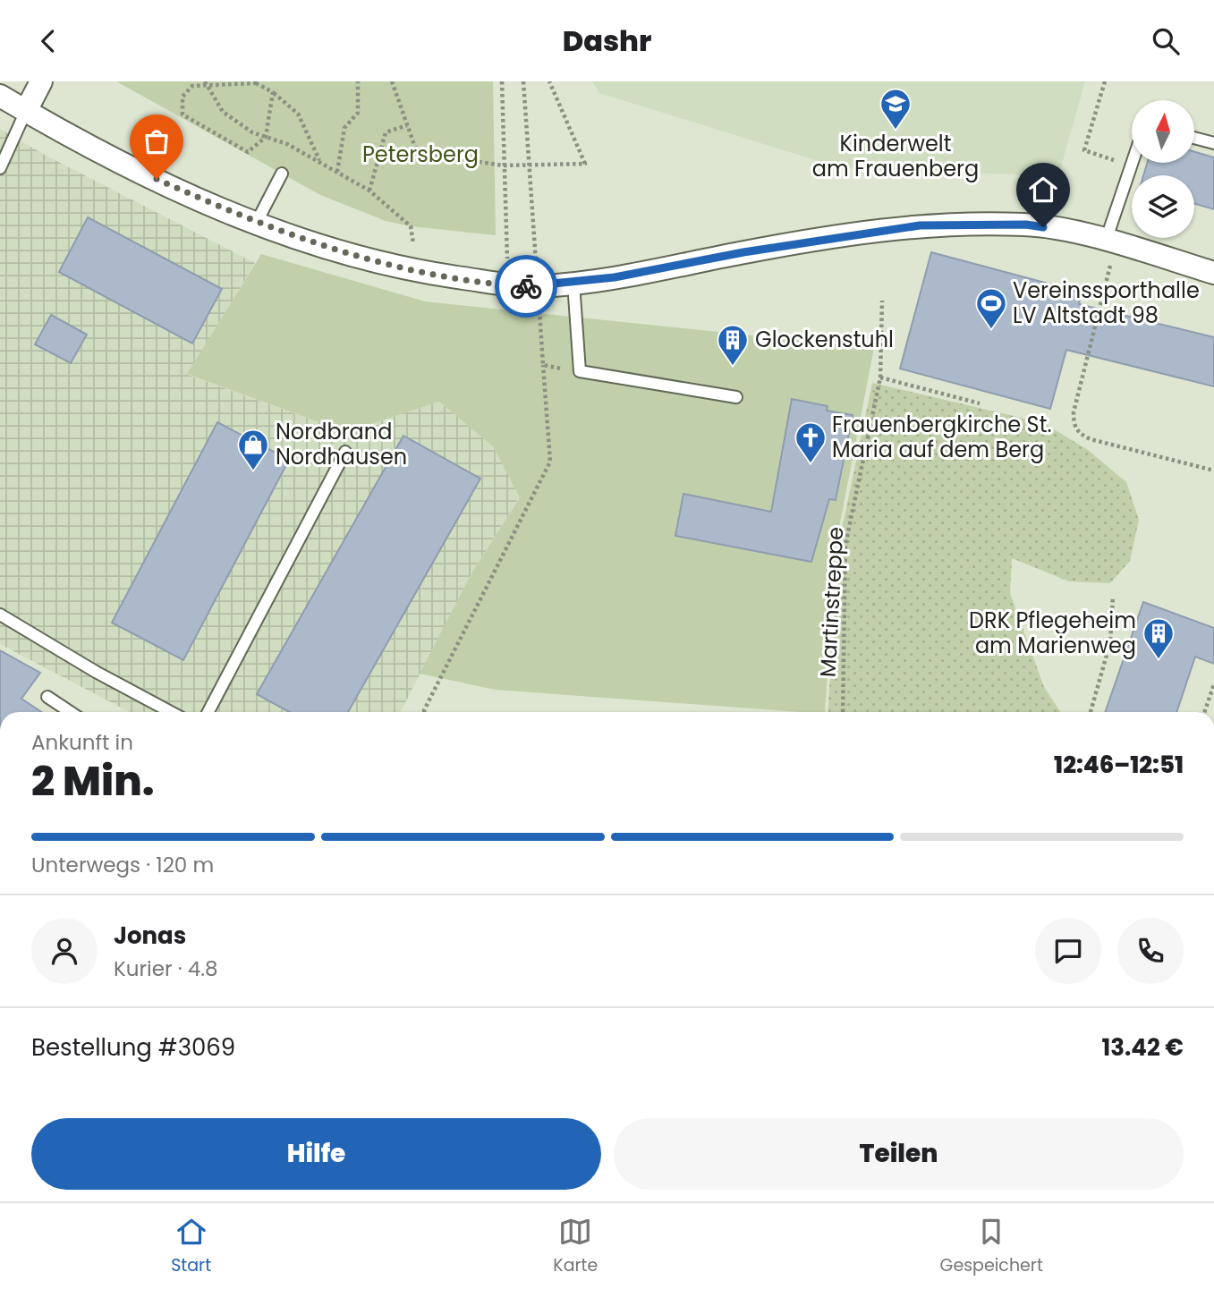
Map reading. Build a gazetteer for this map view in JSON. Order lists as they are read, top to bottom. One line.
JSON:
{"streets":{"path":["Martinstreppe"]},"parks":["Petersberg"],"places":{"school or university":["Kinderwelt am Frauenberg"],"sports":["Vereinssporthalle LV Altstadt 98"],"building":["Glockenstuhl","DRK Pflegeheim am Marienweg"],"church":["Frauenbergkirche St. Maria auf dem Berg"],"shop":["Nordbrand Nordhausen"]},"north":"top","page":{"header":"Dashr","heading":["2 Min.","Ankunft in","12:46–12:51"],"panel":["Jonas","Kurier · 4.8","Bestellung #3069","13.42 €"],"bar":"Unterwegs · 120 m","buttons":["Hilfe","Teilen"],"tabs":["Start","Karte","Gespeichert"]}}
